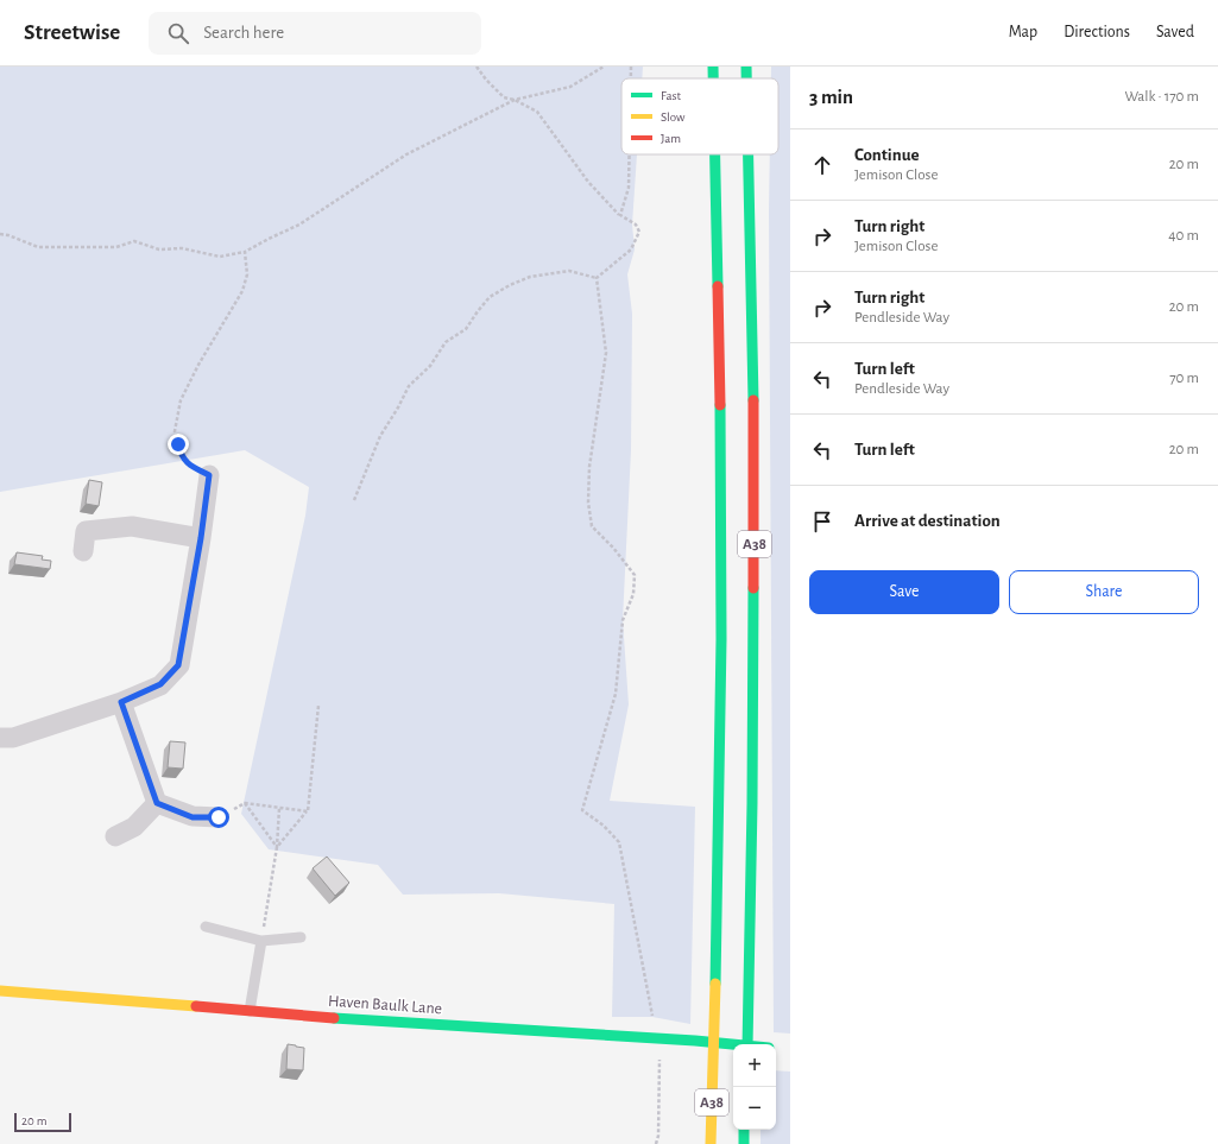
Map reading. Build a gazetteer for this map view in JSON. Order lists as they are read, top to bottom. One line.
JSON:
{"streets":{"main road":["A38","Haven Baulk Lane"]},"legend":["Fast","Slow","Jam"],"scale_bar":"20 m","page":{"header":"Streetwise","search":"Search here","nav":["Map","Directions","Saved"],"heading":["3 min","Walk · 170 m"],"list":[["Continue","Jemison Close","20 m"],["Turn right","Jemison Close","40 m"],["Turn right","Pendleside Way","20 m"],["Turn left","Pendleside Way","70 m"],["Turn left","20 m"],"Arrive at destination"],"buttons":["Save","Share"],"map_buttons":["+","−"],"scale":"20 m"}}
